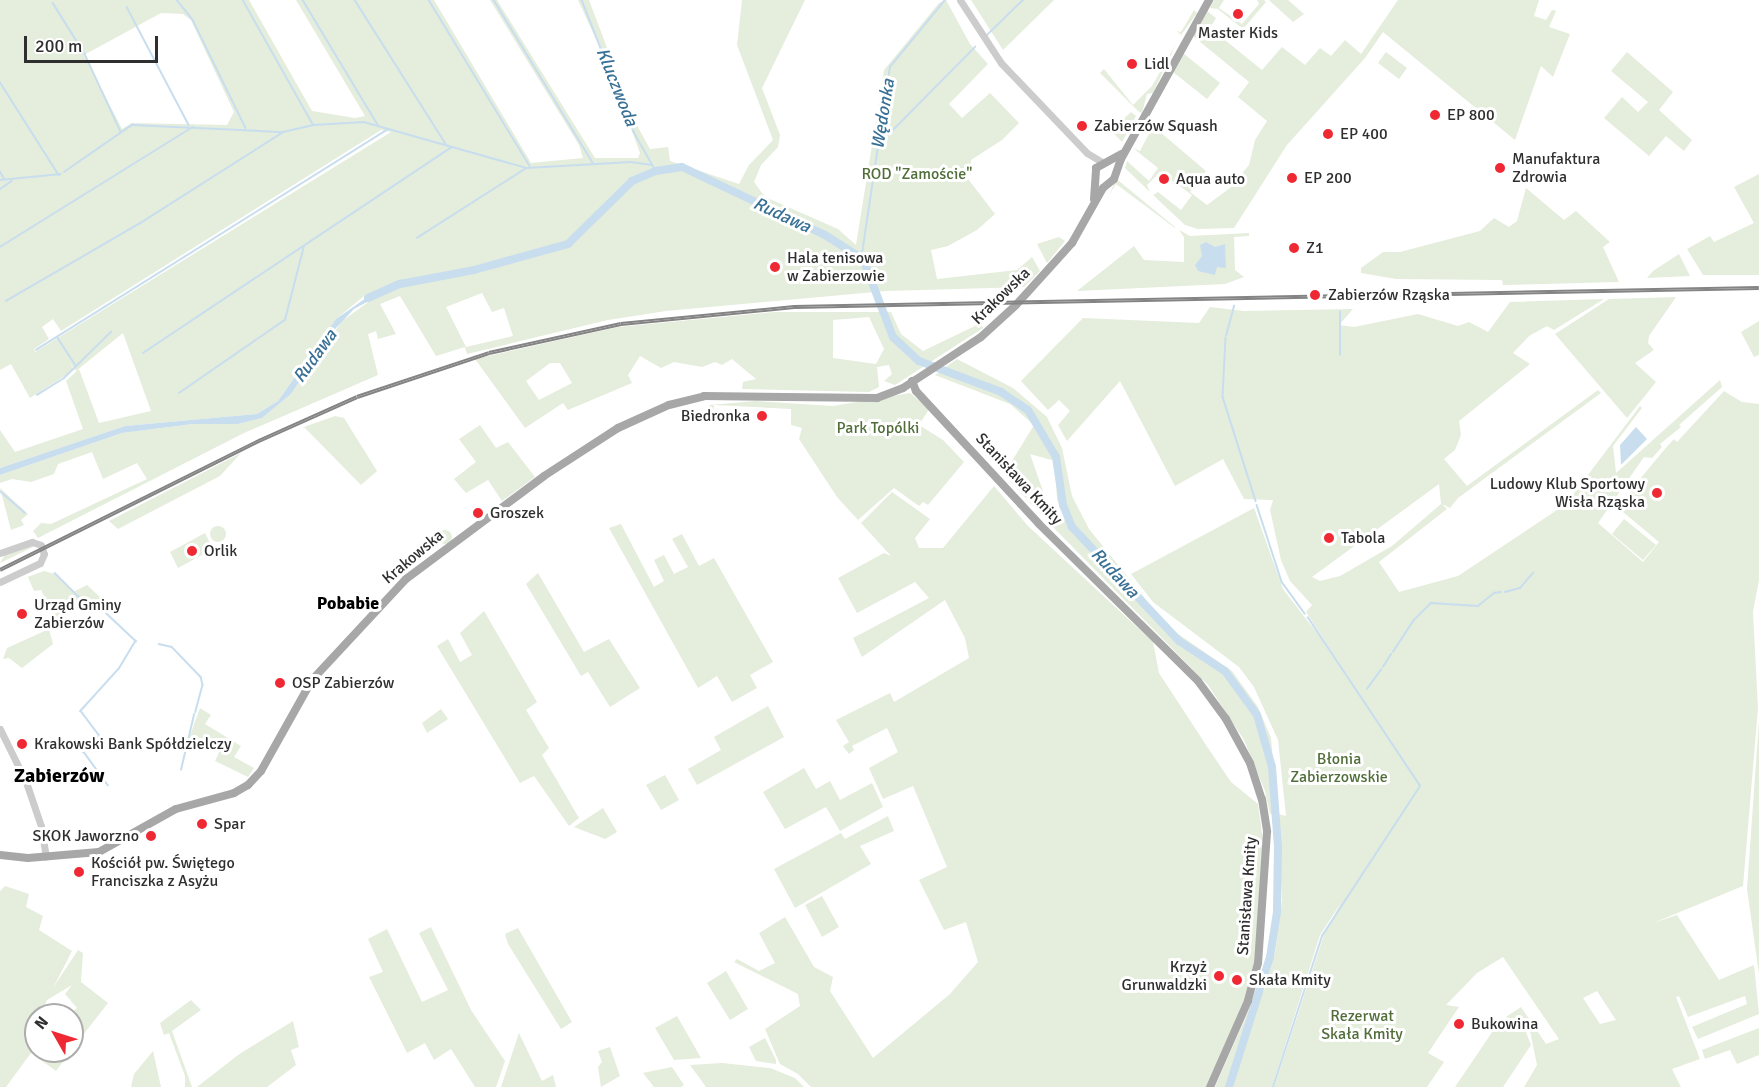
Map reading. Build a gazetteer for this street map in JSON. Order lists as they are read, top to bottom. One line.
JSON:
{"streets":{"main road":["Krakowska","Stanisława Kmity"]},"crossings":[["Krakowska","Stanisława Kmity"]],"districts":["Pobabie","Zabierzów"],"water":["Kluczwoda","Wędonka","Rudawa"],"parks":["ROD \"Zamoście\"","Park Topólki","Błonia Zabierzowskie","Rezerwat Skała Kmity"],"places":["Master Kids","Lidl","EP 800","Zabierzów Squash","EP 400","Manufaktura Zdrowia","EP 200","Aqua auto","Z1","Hala tenisowa w Zabierzowie","Zabierzów Rząska","Biedronka","Ludowy Klub Sportowy Wisła Rząska","Groszek","Tabola","Orlik","Urząd Gminy Zabierzów","OSP Zabierzów","Krakowski Bank Spółdzielczy","Spar","SKOK Jaworzno","Kościół pw. Świętego Franciszka z Asyżu","Krzyż Grunwaldzki","Skała Kmity","Bukowina"],"scale_bar":"200 m","north":"top left"}
